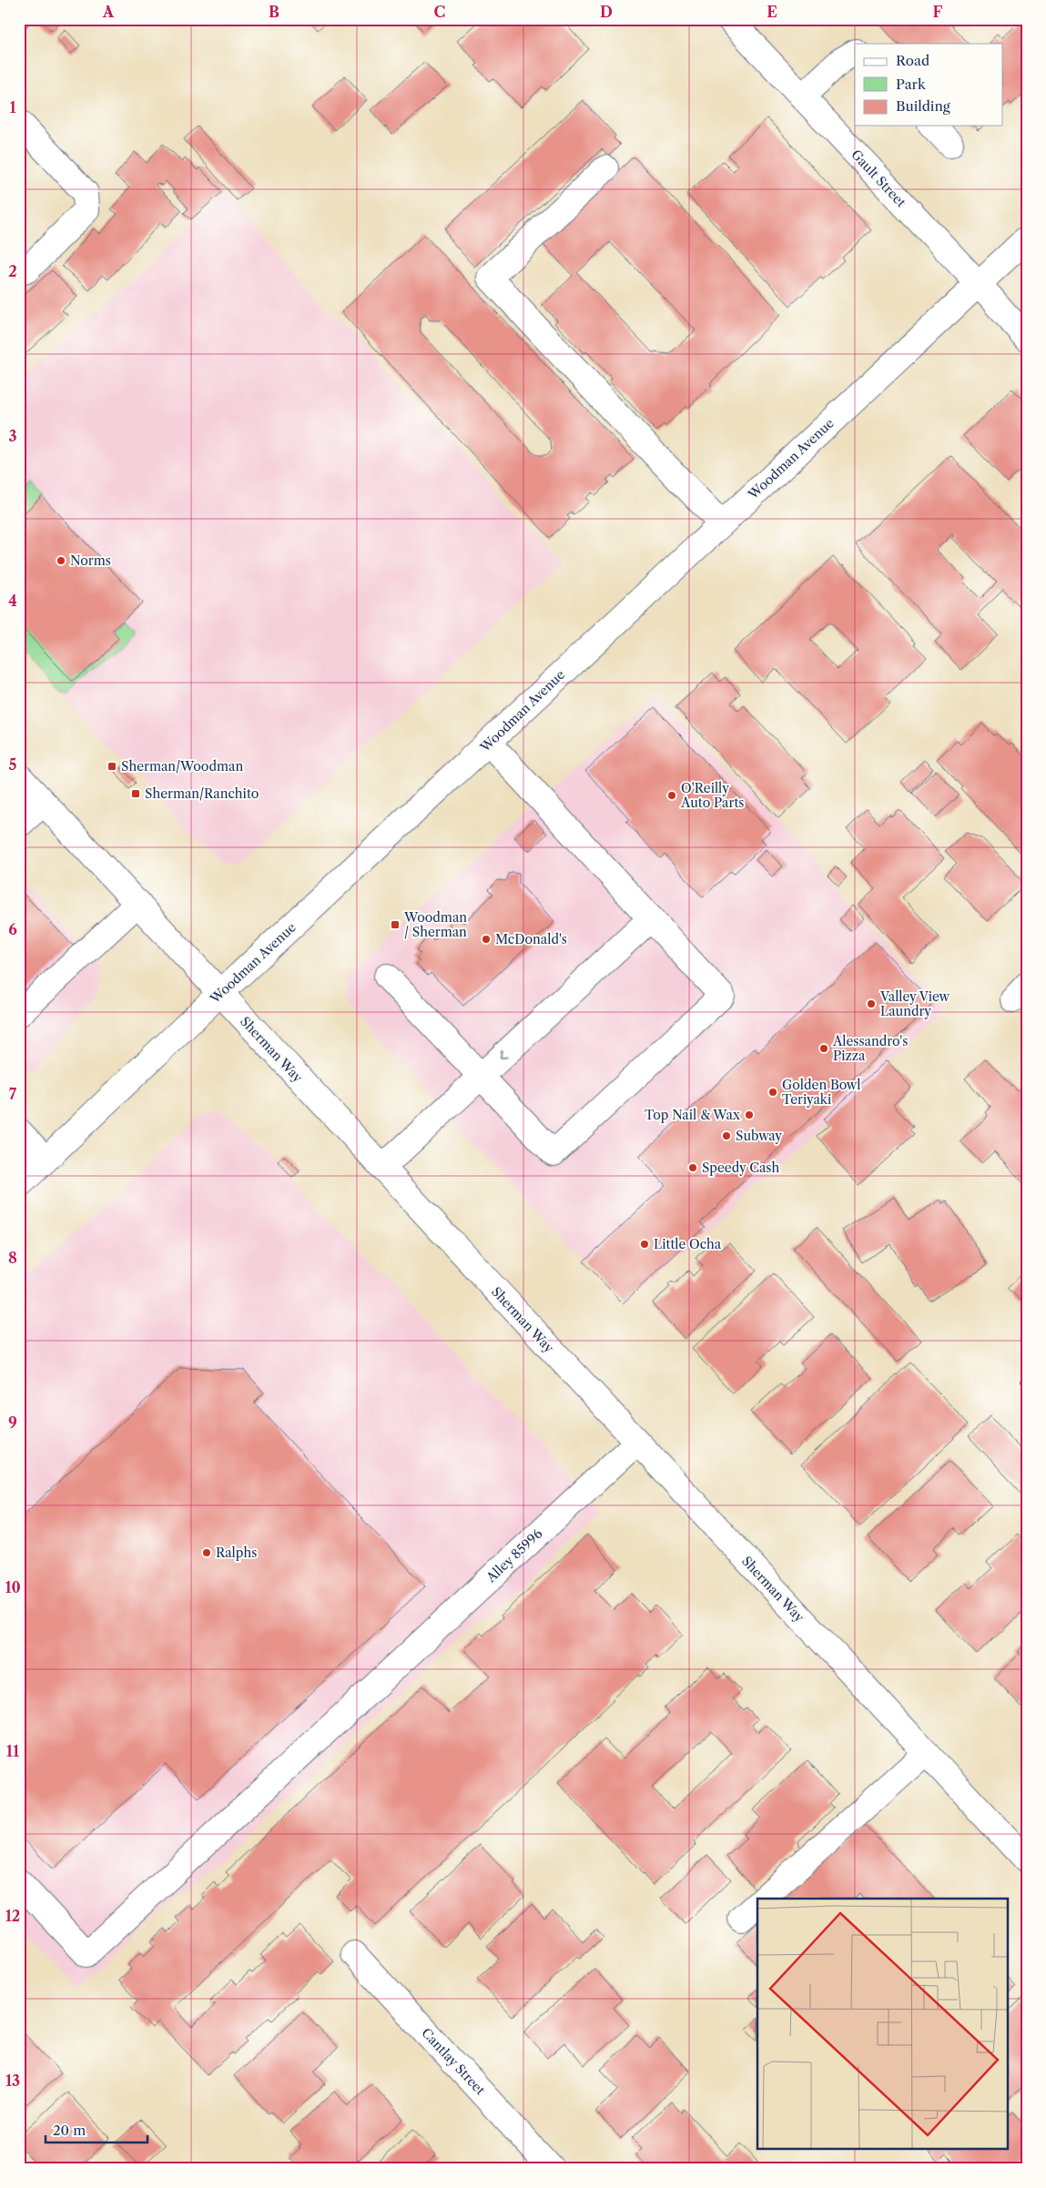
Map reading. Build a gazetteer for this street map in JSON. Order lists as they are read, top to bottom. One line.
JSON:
{"streets":{"main road":["Gault Street","Woodman Avenue","Sherman Way","Alley 85996","Cantlay Street"]},"crossings":[["Gault Street","Woodman Avenue"],["Woodman Avenue","Sherman Way"],["Sherman Way","Alley 85996"]],"places":{"other":["Norms","O'Reilly Auto Parts","McDonald's","Valley View Laundry","Alessandro's Pizza","Golden Bowl Teriyaki","Top Nail & Wax","Subway","Speedy Cash","Little Ocha","Ralphs"],"transit":["Sherman/Woodman","Sherman/Ranchito","Woodman / Sherman"]},"legend":["Road","Park","Building"],"scale_bar":"20 m","grid":{"columns":["A","B","C","D","E","F"],"rows":["1","2","3","4","5","6","7","8","9","10","11","12","13"]}}
